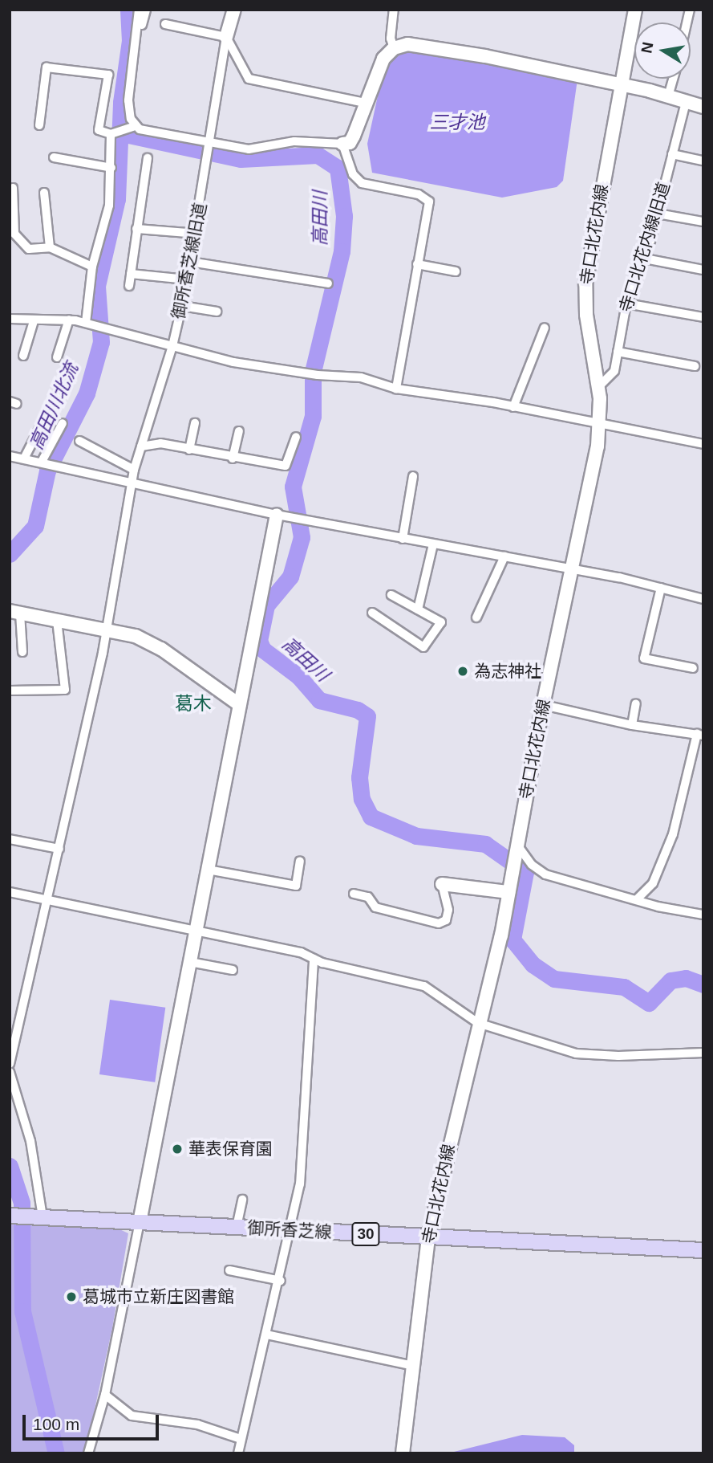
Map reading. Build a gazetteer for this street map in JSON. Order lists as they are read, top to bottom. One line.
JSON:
{"streets":{"main road":["御所香芝線","30"],"street":["寺口北花内線","寺口北花内線旧道","御所香芝線旧道"]},"crossings":[["寺口北花内線","寺口北花内線旧道"],["寺口北花内線","御所香芝線"]],"districts":["葛木"],"water":["三才池","高田川","高田川北流"],"places":["為志神社","華表保育園","葛城市立新庄図書館"],"scale_bar":"100 m","north":"left"}
